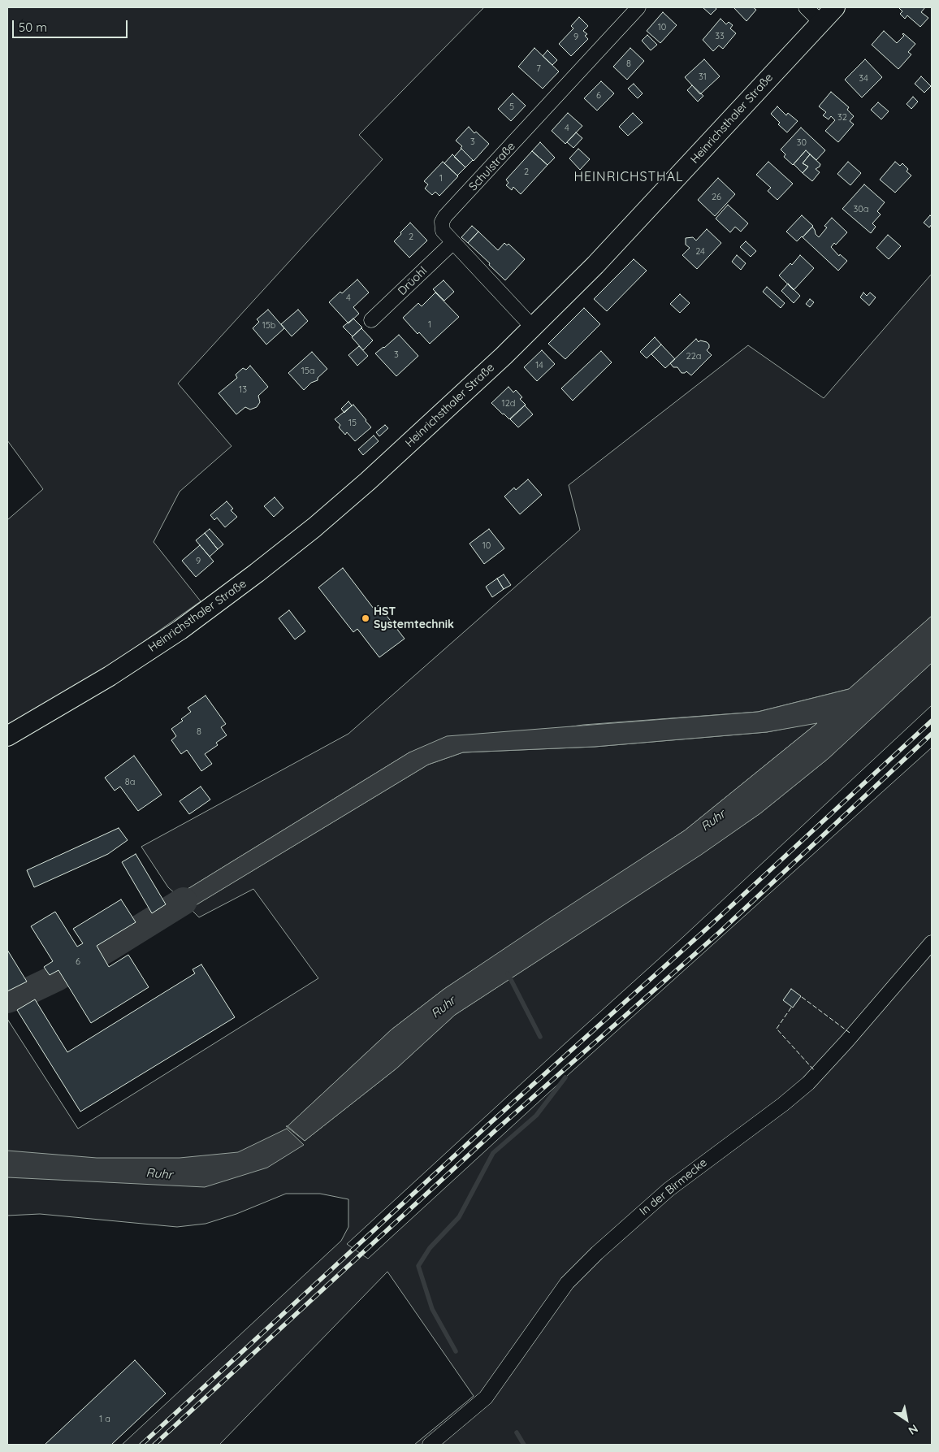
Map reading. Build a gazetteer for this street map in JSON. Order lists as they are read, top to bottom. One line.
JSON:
{"streets":{"main road":["Heinrichsthaler Straße"],"street":["Schulstraße","Drüohl","In der Birmecke"]},"crossings":[["Heinrichsthaler Straße","Schulstraße"],["Schulstraße","Drüohl"]],"districts":["HEINRICHSTHAL"],"water":["Ruhr"],"places":["HST Systemtechnik"],"house_numbers":["10","33","9","8","7","31","34","6","5","32","4","3","30","2","1","26","30a","2","24","4","1","15b","3","22a","14","15a","13","12d","15","10","9","8","8a","6","1 a"],"scale_bar":"50 m","north":"bottom right"}
